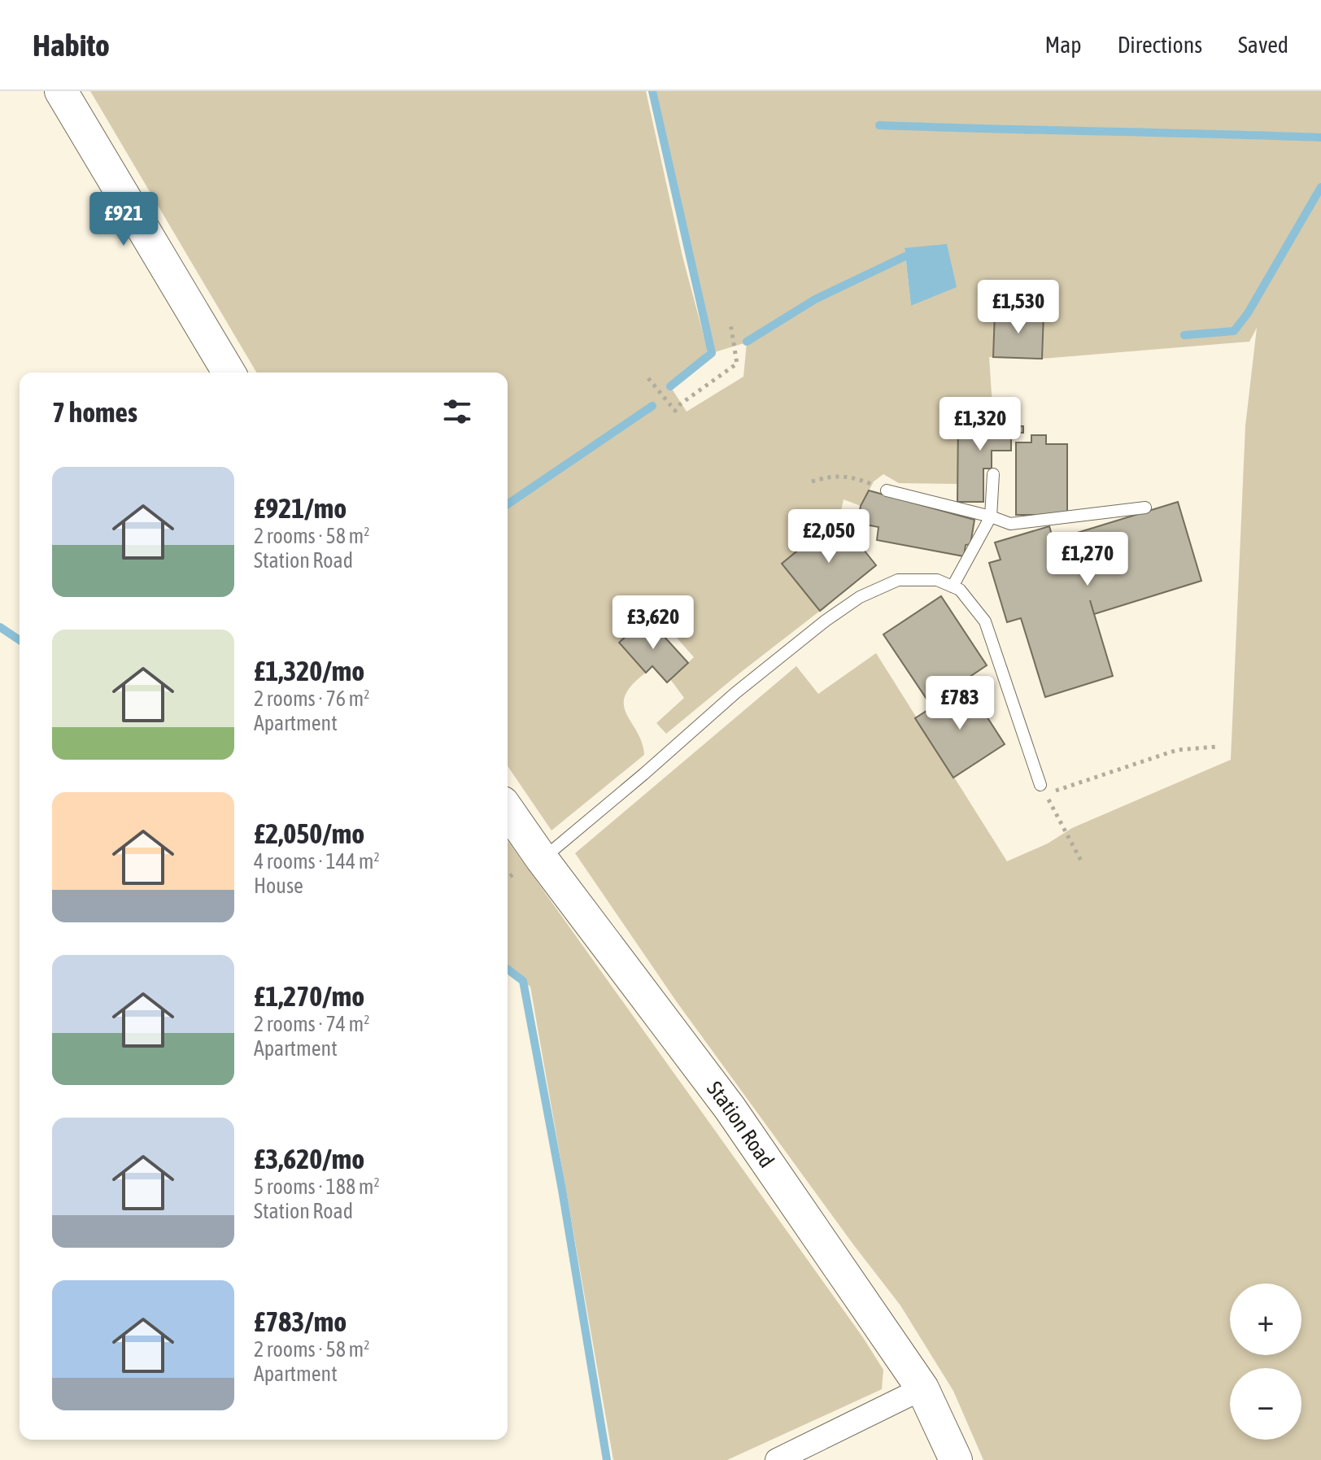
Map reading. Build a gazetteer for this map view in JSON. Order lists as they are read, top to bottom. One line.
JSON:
{"streets":{"street":["Station Road"]},"page":{"header":"Habito","nav":["Map","Directions","Saved"],"price":["£921","£1,530","£1,320","£2,050","£1,270","£3,620","£783"],"heading":"7 homes","list":[{"name":"£921/mo","note":"2 rooms · 58 m² · Station Road"},{"name":"£1,320/mo","note":"2 rooms · 76 m² · Apartment"},{"name":"£2,050/mo","note":"4 rooms · 144 m² · House"},{"name":"£1,270/mo","note":"2 rooms · 74 m² · Apartment"},{"name":"£3,620/mo","note":"5 rooms · 188 m² · Station Road"},{"name":"£783/mo","note":"2 rooms · 58 m² · Apartment"}],"map_buttons":["+","−"]}}
